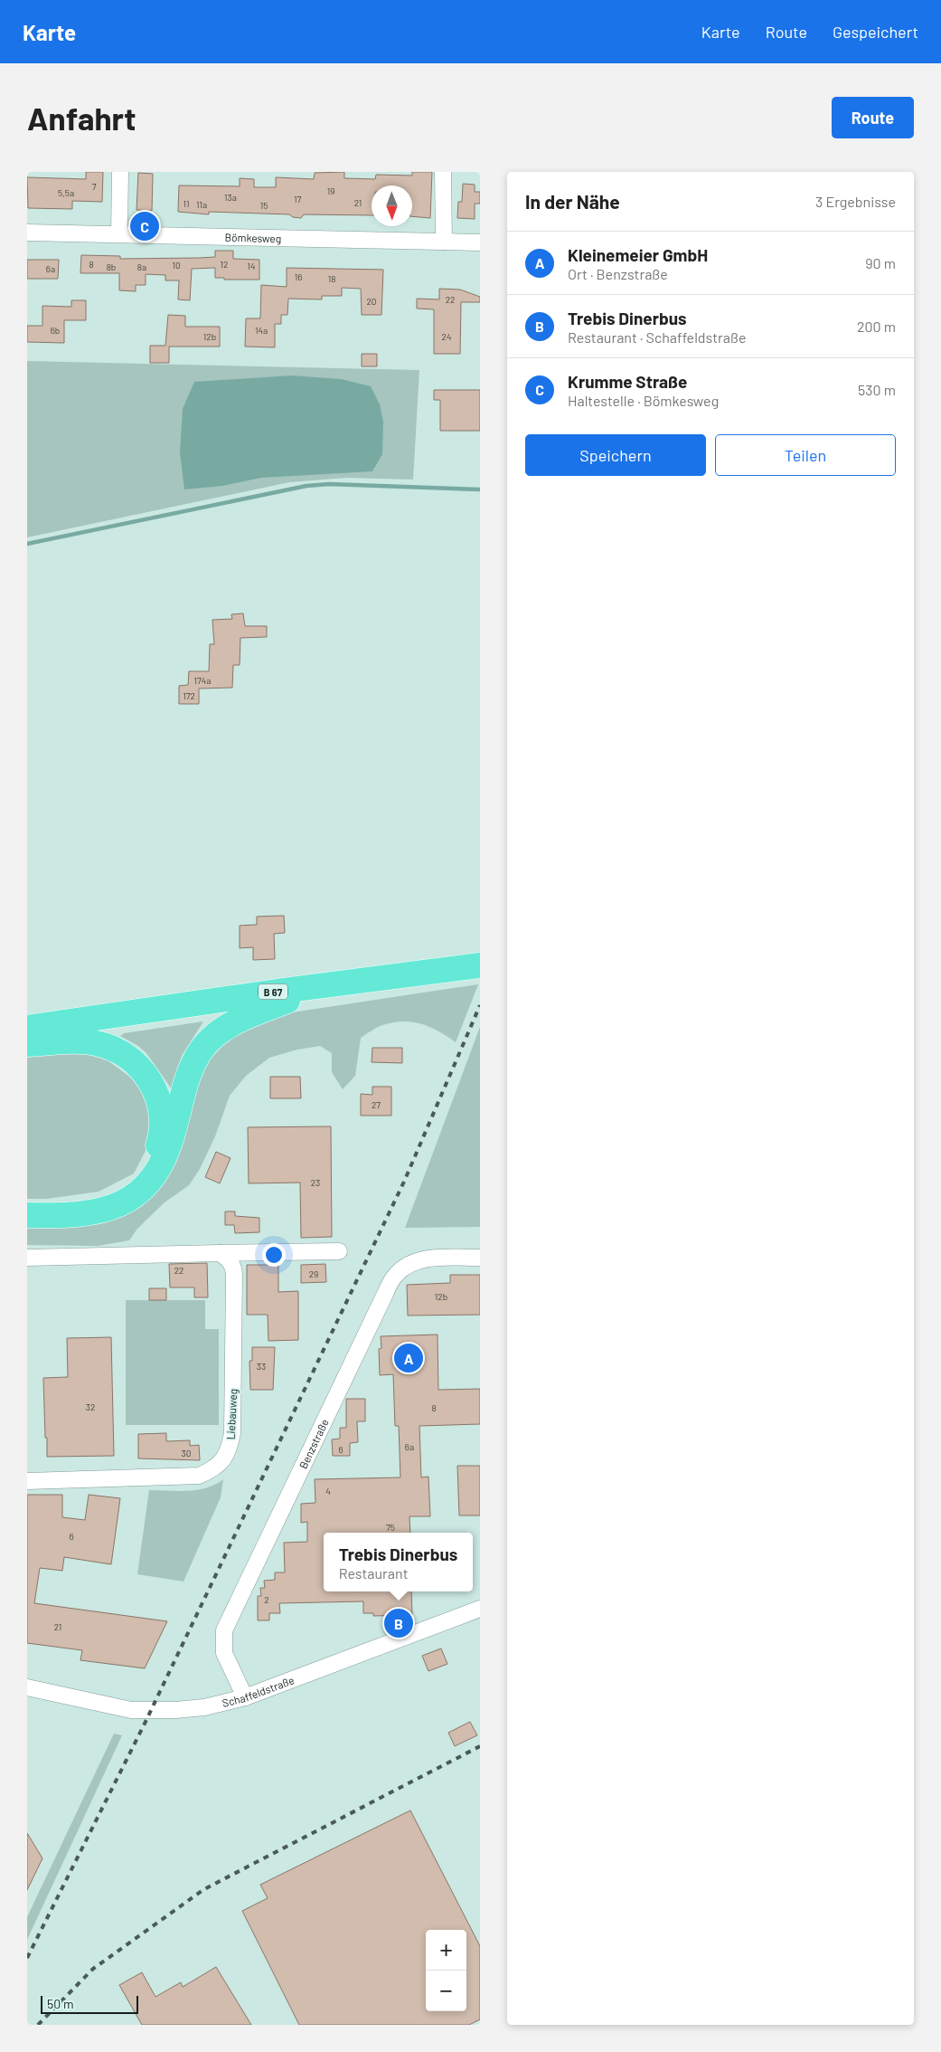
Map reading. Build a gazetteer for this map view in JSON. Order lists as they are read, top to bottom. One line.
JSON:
{"streets":{"highway":["B 67"],"street":["Bömkesweg","Liebauweg","Benzstraße","Schaffeldstraße"]},"crossings":[["Benzstraße","Schaffeldstraße"]],"house_numbers":["7","19","5,5a","13a","17","21","11","11a","15","8","12","10","14","8b","8a","6a","16","18","22","20","6b","14a","12b","24","174a","172","27","23","22","29","12b","33","32","8","6a","6","30","4","75","6","2","21"],"scale_bar":"50 m","north":"bottom","page":{"header":"Karte","nav":["Karte","Route","Gespeichert"],"buttons":["Route",["Speichern","Teilen"]],"title":"Anfahrt","heading":["In der Nähe","3 Ergebnisse"],"pins":["C","A","B"],"list":[{"mark":"A","name":"Kleinemeier GmbH","note":"Ort · Benzstraße","value":"90 m"},{"mark":"B","name":"Trebis Dinerbus","note":"Restaurant · Schaffeldstraße","value":"200 m"},{"mark":"C","name":"Krumme Straße","note":"Haltestelle · Bömkesweg","value":"530 m"}],"popup":["Trebis Dinerbus","Restaurant"],"map_buttons":["+","−"],"scale":"50 m"}}
